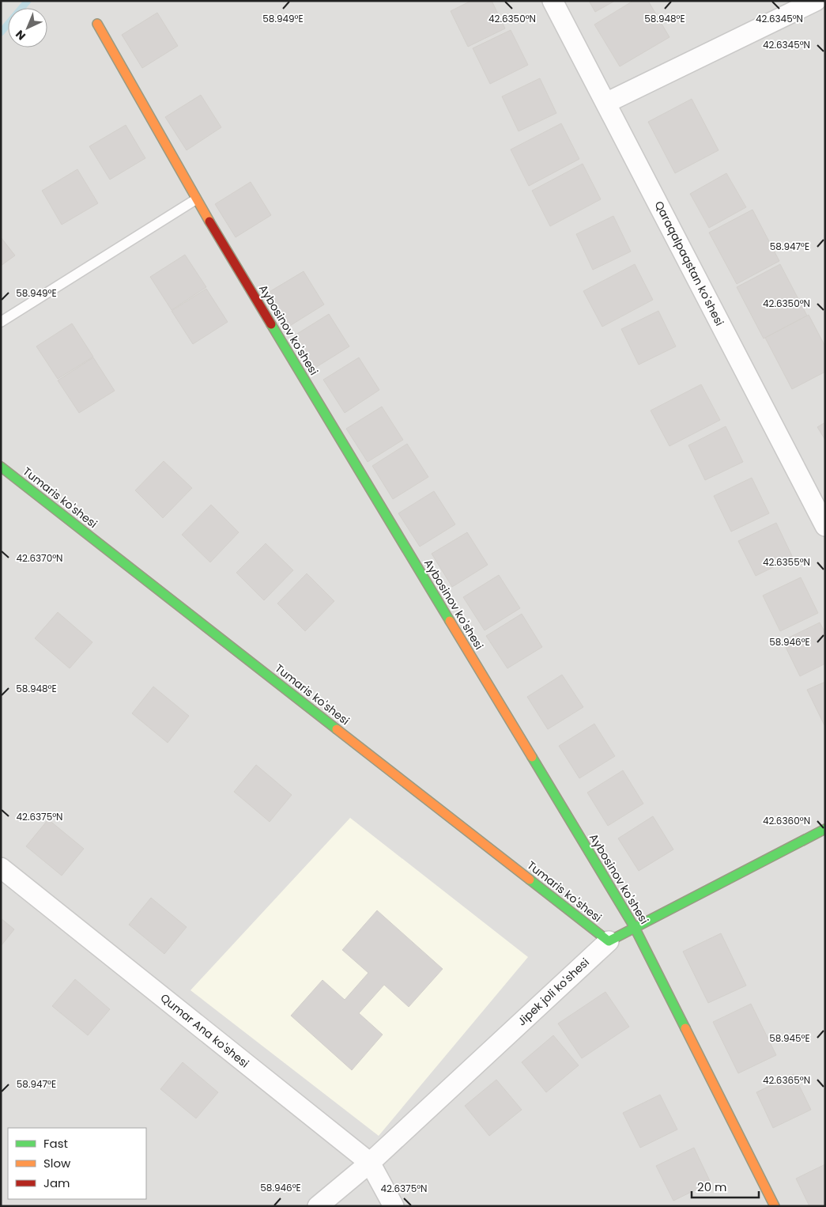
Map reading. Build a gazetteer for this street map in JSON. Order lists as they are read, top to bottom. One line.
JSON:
{"streets":{"street":["Qaraqalpaqstan ko'shesi","Aybosinov ko'shesi","Tumaris ko'shesi","Jipek joli ko'shesi","Qumar Ana ko'shesi"]},"crossings":[["Aybosinov ko'shesi","Jipek joli ko'shesi"],["Tumaris ko'shesi","Jipek joli ko'shesi"],["Jipek joli ko'shesi","Qumar Ana ko'shesi"]],"legend":["Fast","Slow","Jam"],"scale_bar":"20 m","north":"bottom left","coordinates":["42.6350°N","42.6345°N","58.949°E","58.948°E","58.947°E","42.6370°N","42.6355°N","58.946°E","42.6375°N","42.6360°N","58.945°E","42.6365°N"]}
